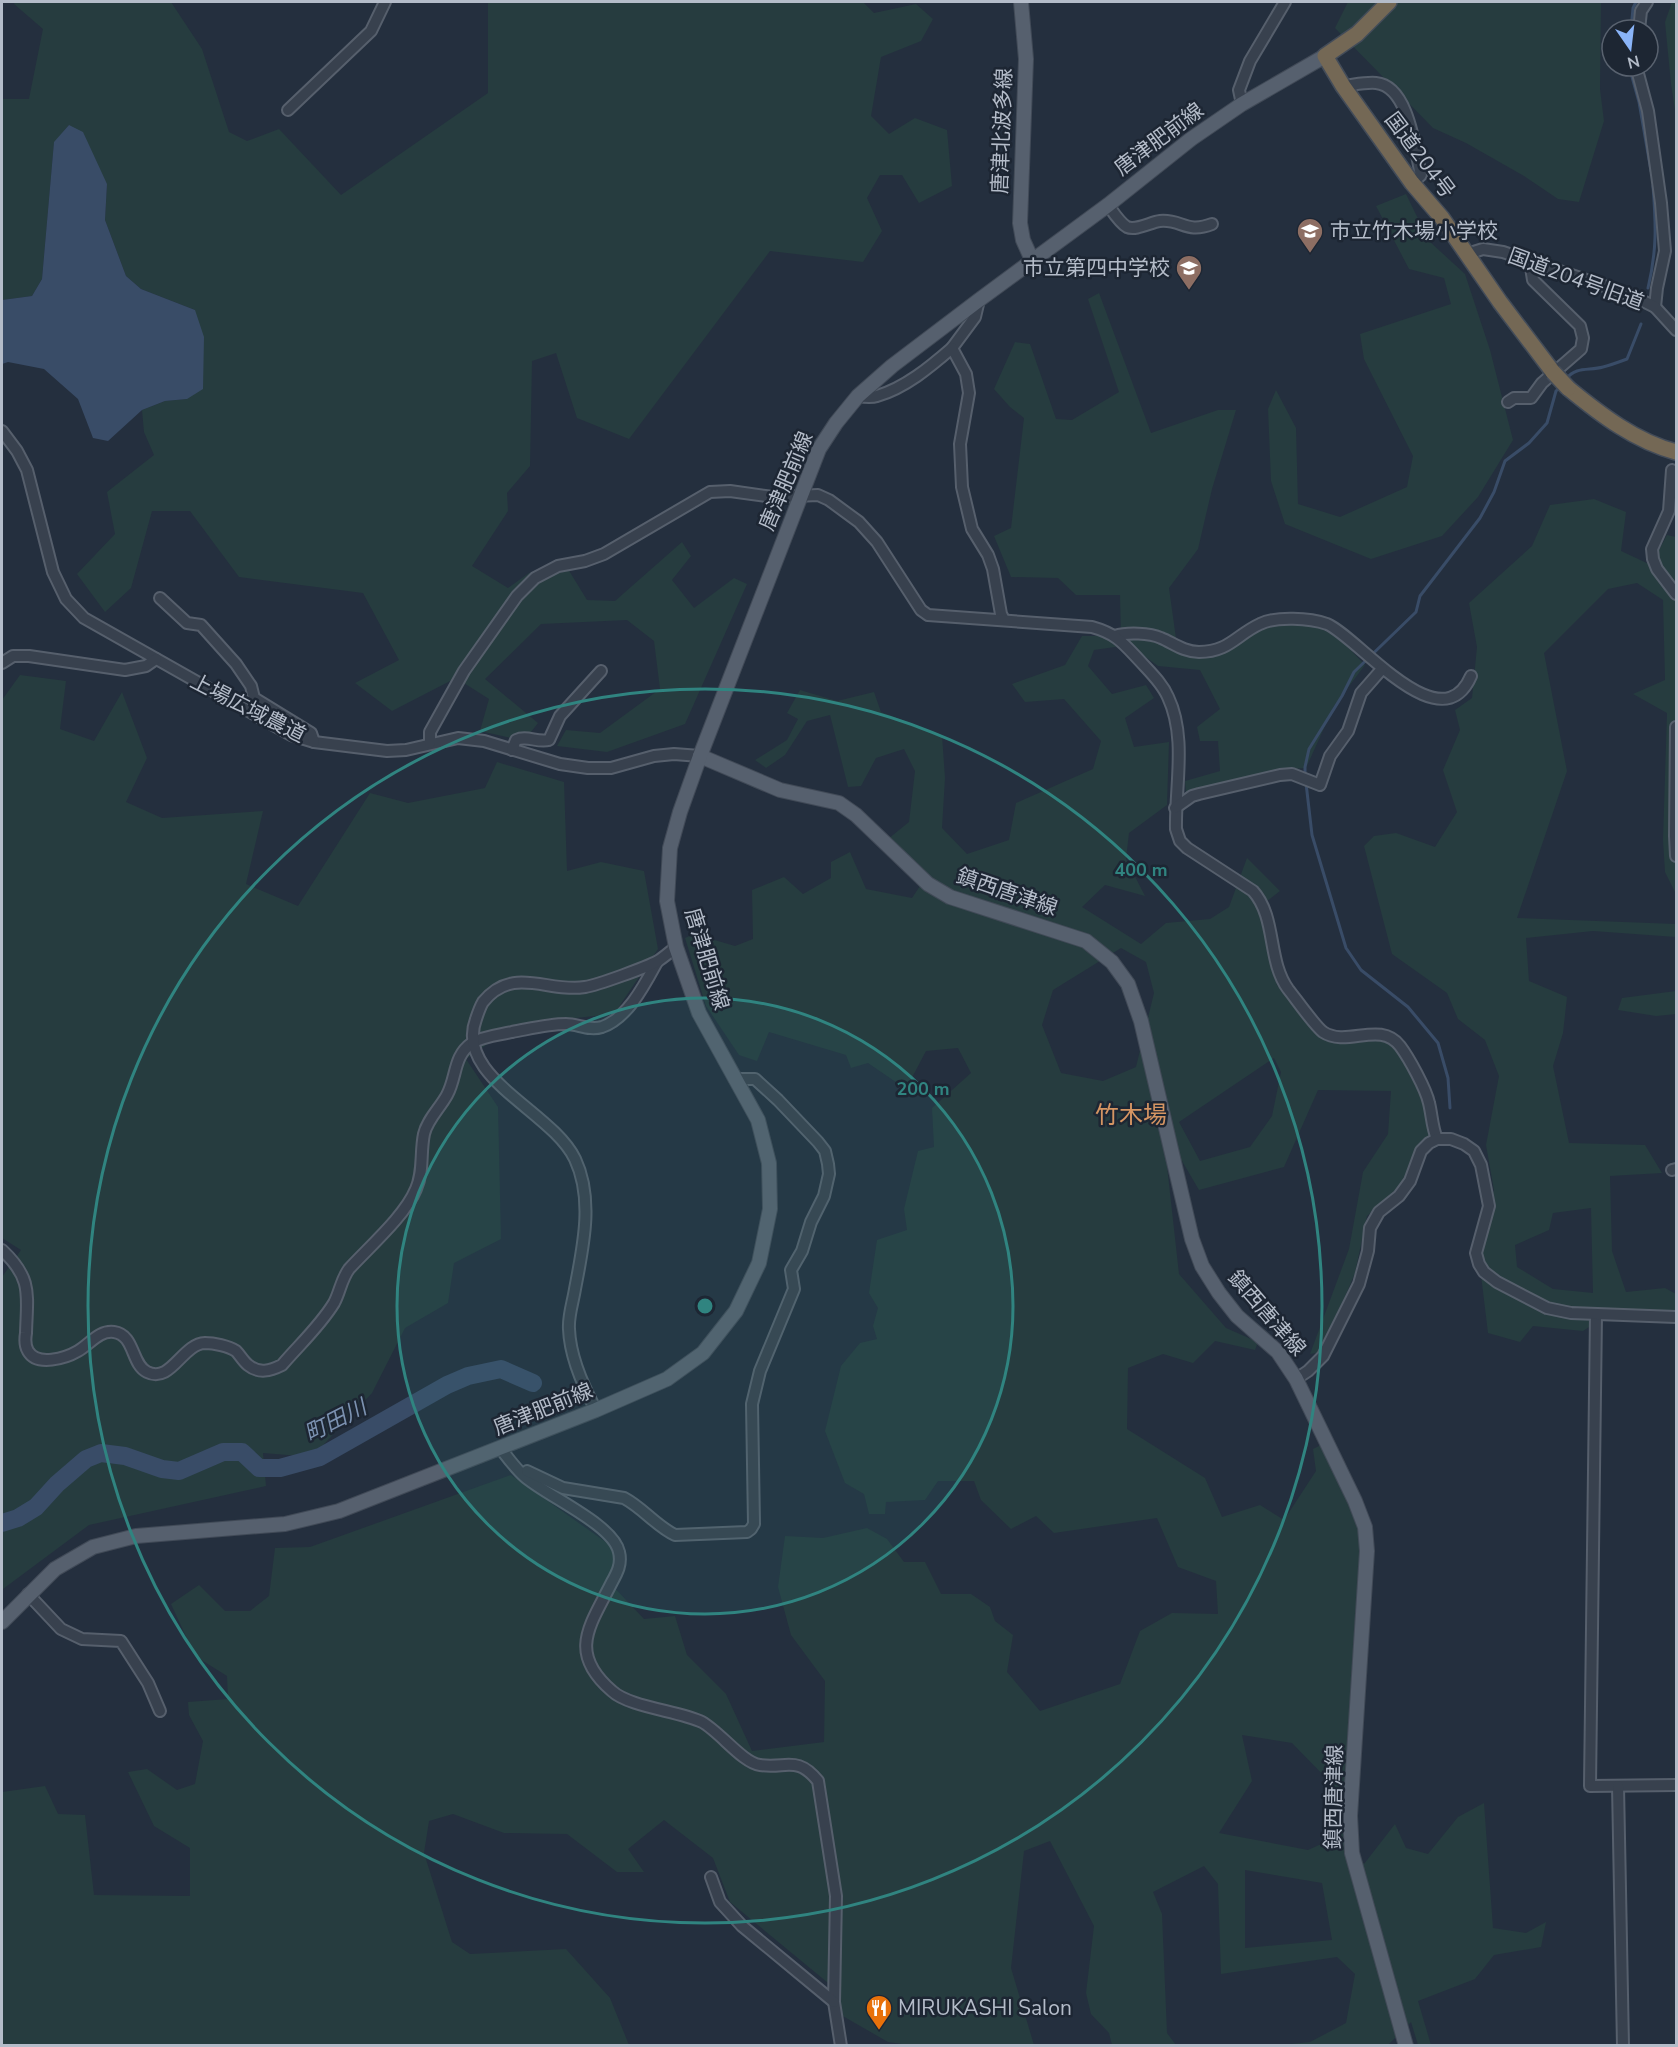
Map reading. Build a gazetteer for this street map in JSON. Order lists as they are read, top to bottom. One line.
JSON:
{"streets":{"highway":["国道204号"],"main road":["唐津北波多線","唐津肥前線","鎮西唐津線"],"street":["国道204号旧道","上場広域農道"]},"crossings":[["唐津北波多線","唐津肥前線"],["唐津肥前線","国道204号"],["唐津肥前線","上場広域農道"],["唐津肥前線","鎮西唐津線"],["国道204号","国道204号旧道"],["上場広域農道","鎮西唐津線"]],"districts":["竹木場"],"water":["町田川"],"places":{"school or university":["市立竹木場小学校","市立第四中学校"],"restaurant":["MIRUKASHI Salon"]},"north":"bottom","rings":["400 m","200 m"]}
